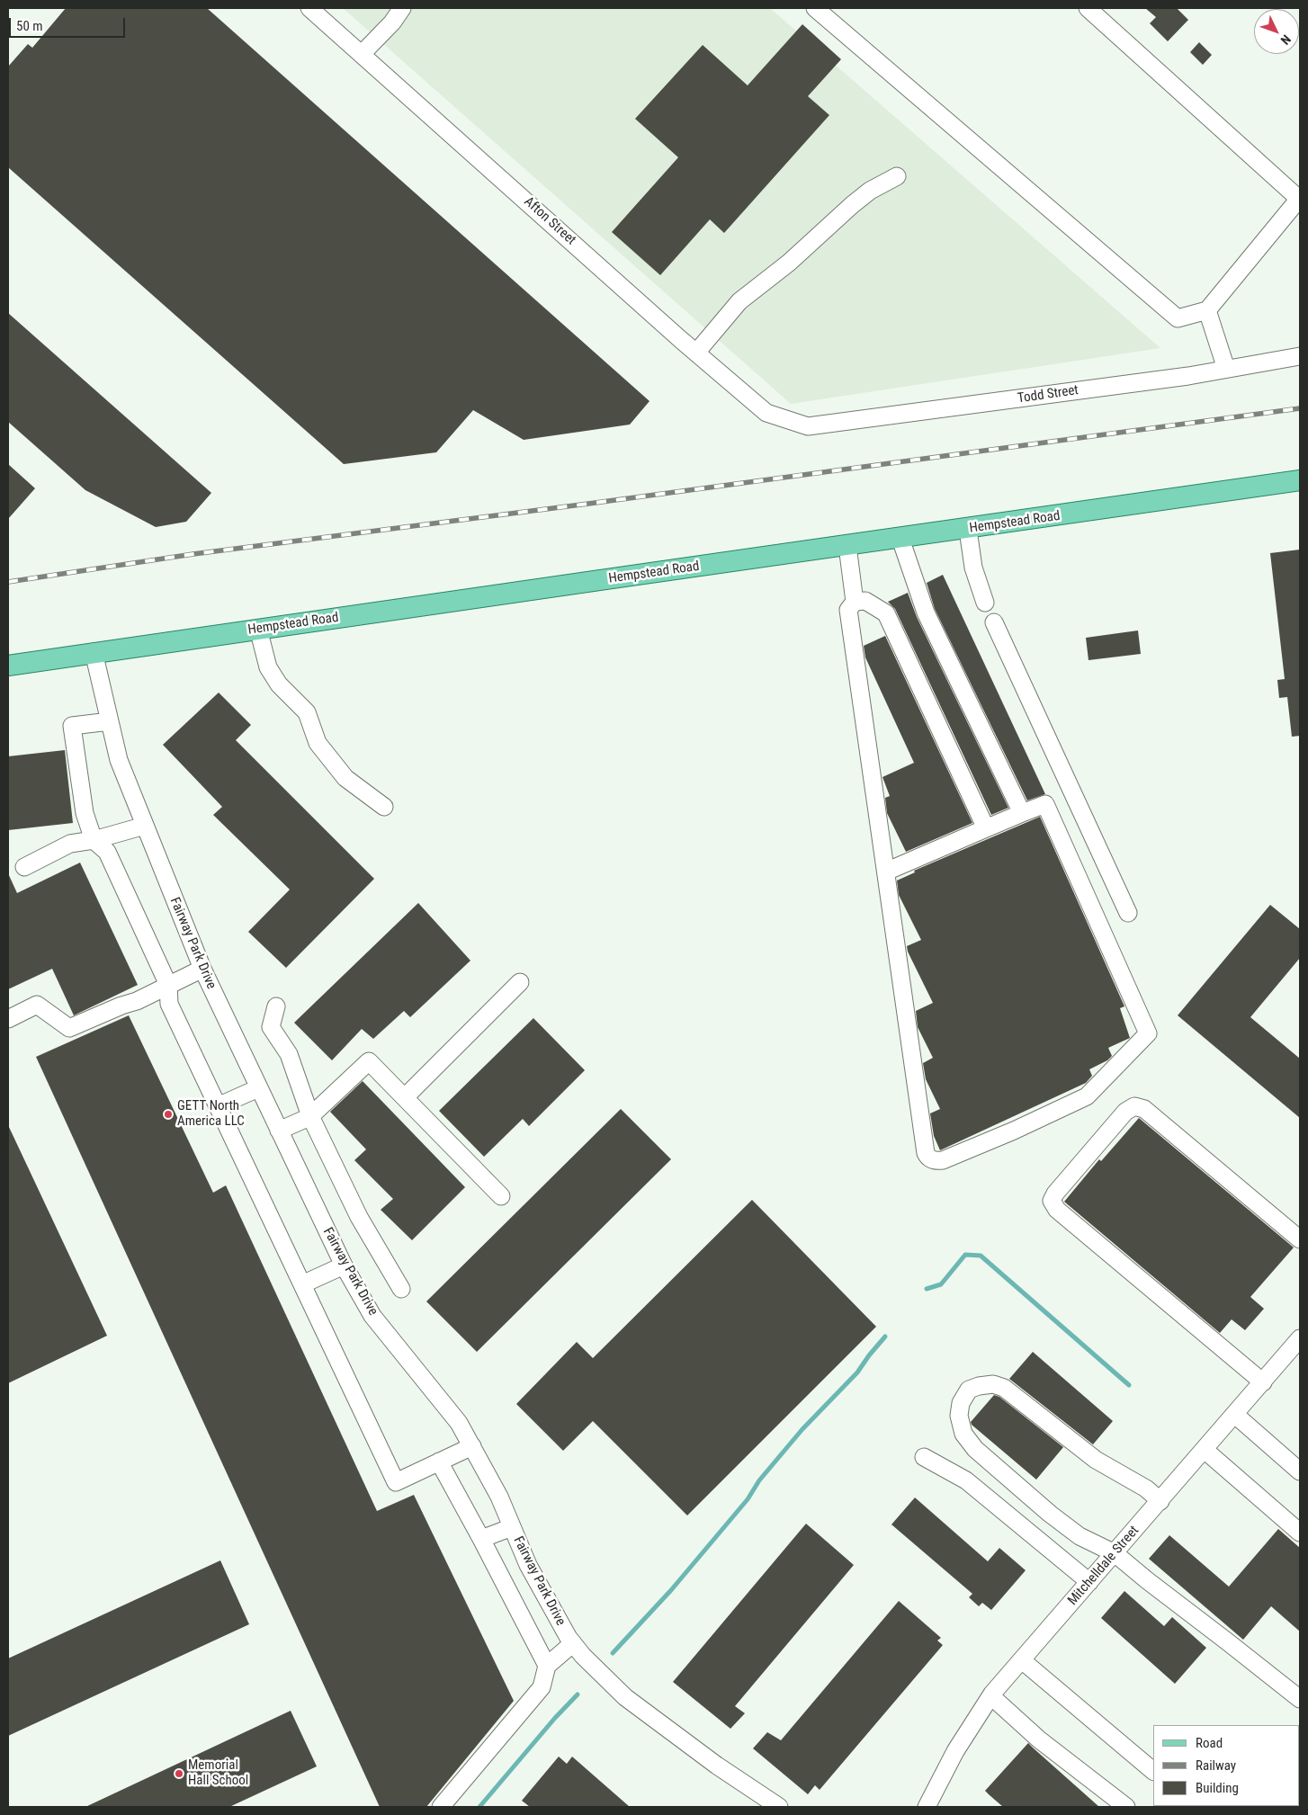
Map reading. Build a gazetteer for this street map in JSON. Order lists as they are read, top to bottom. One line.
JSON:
{"streets":{"main road":["Hempstead Road"],"street":["Afton Street","Todd Street","Fairway Park Drive","Mitchelldale Street"]},"crossings":[["Afton Street","Todd Street"],["Hempstead Road","Fairway Park Drive"]],"places":["GETT North America LLC","Memorial Hall School"],"legend":["Road","Railway","Building"],"scale_bar":"50 m","north":"bottom right"}
